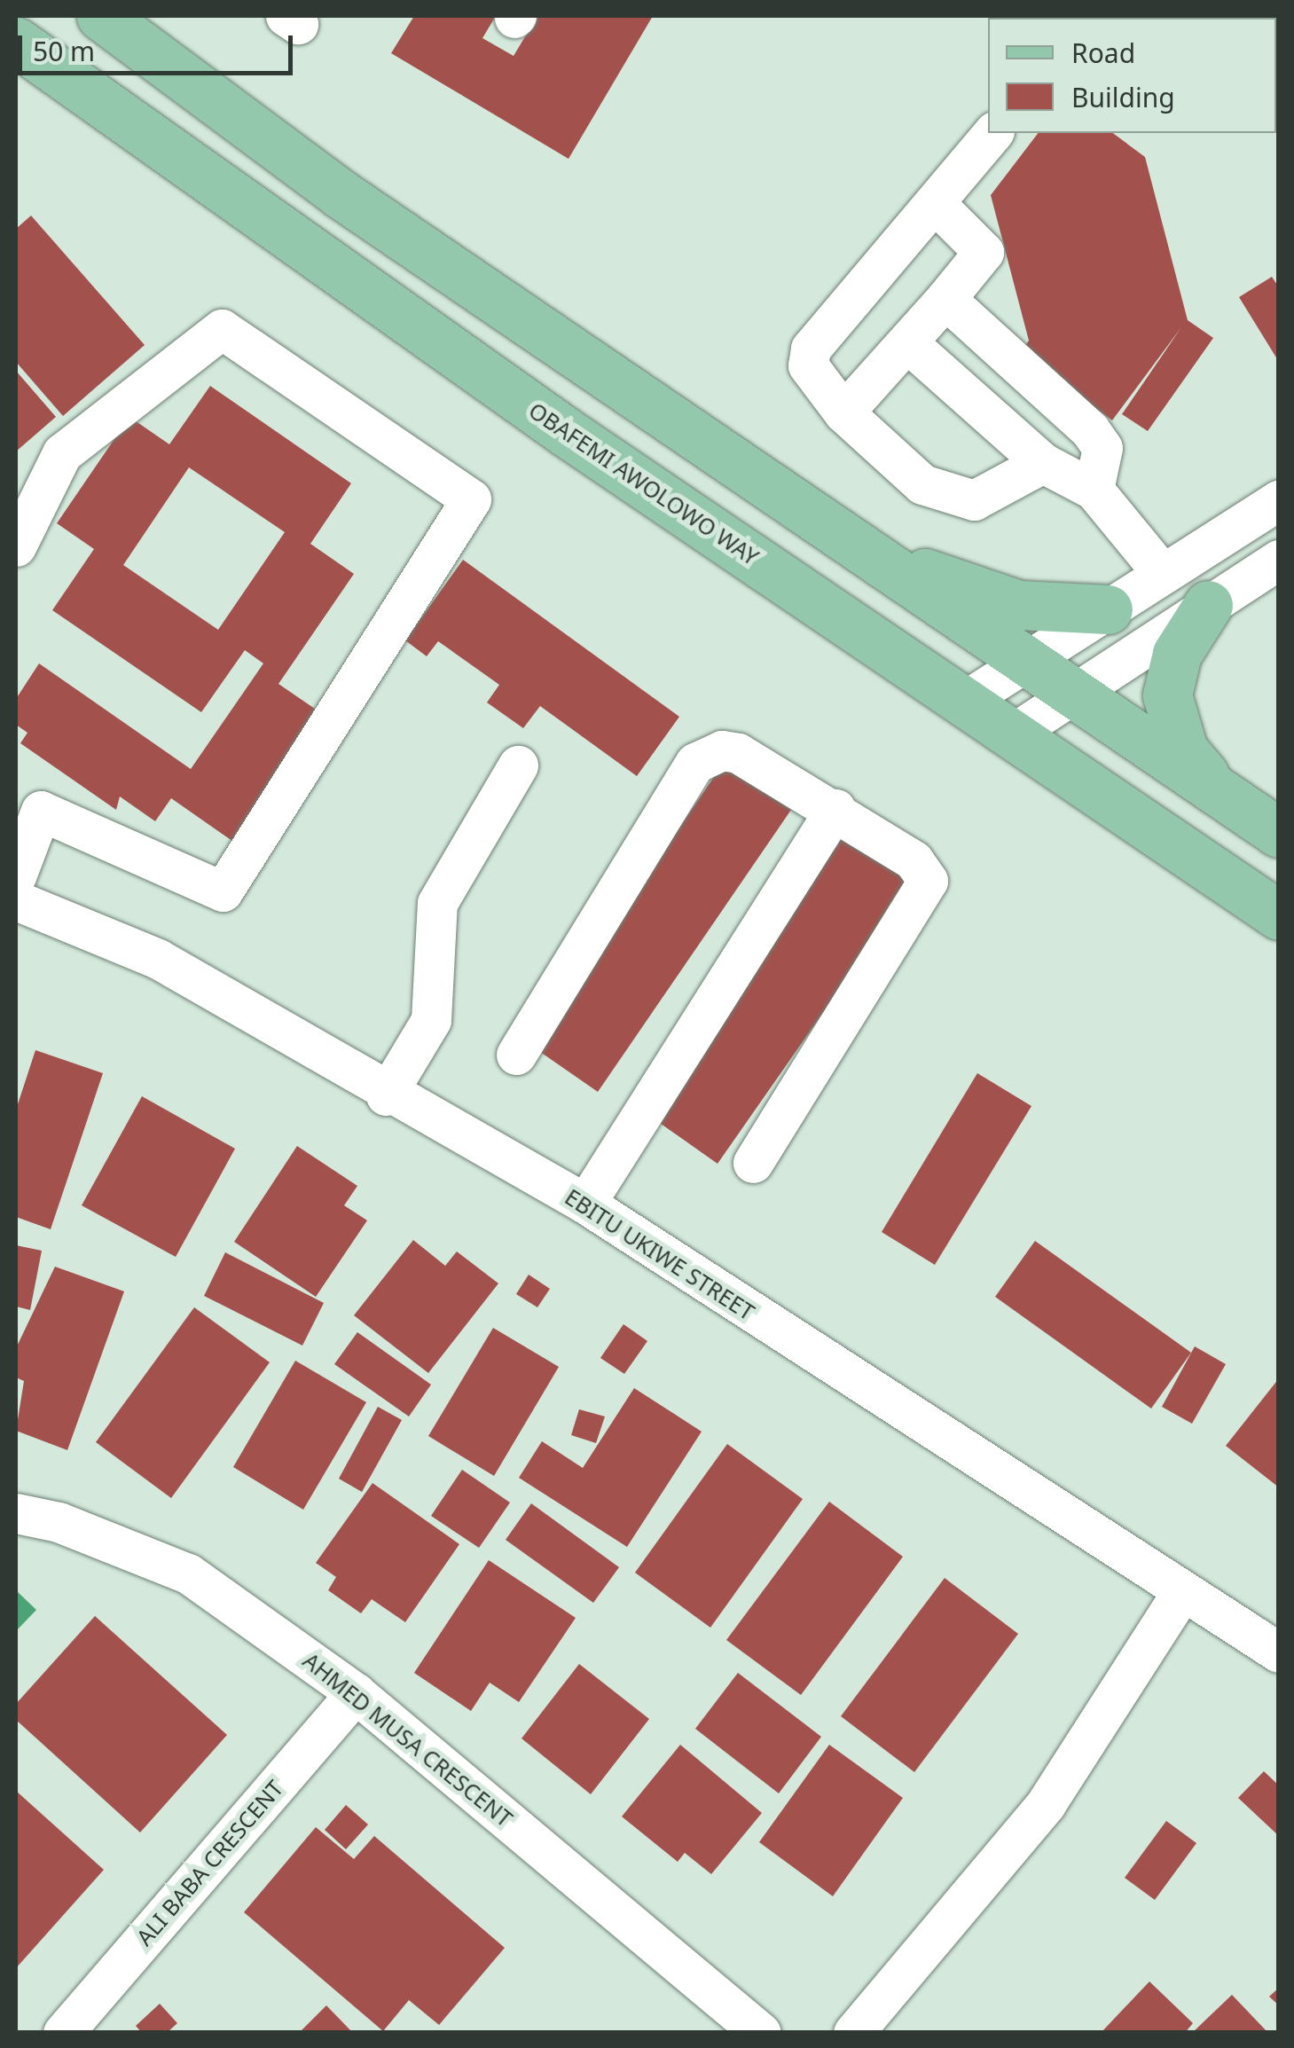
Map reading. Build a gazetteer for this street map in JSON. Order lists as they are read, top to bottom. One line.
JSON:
{"streets":{"main road":["OBAFEMI AWOLOWO WAY"],"street":["EBITU UKIWE STREET","AHMED MUSA CRESCENT","ALI BABA CRESCENT"]},"crossings":[["AHMED MUSA CRESCENT","ALI BABA CRESCENT"]],"legend":["Road","Building"],"scale_bar":"50 m"}
